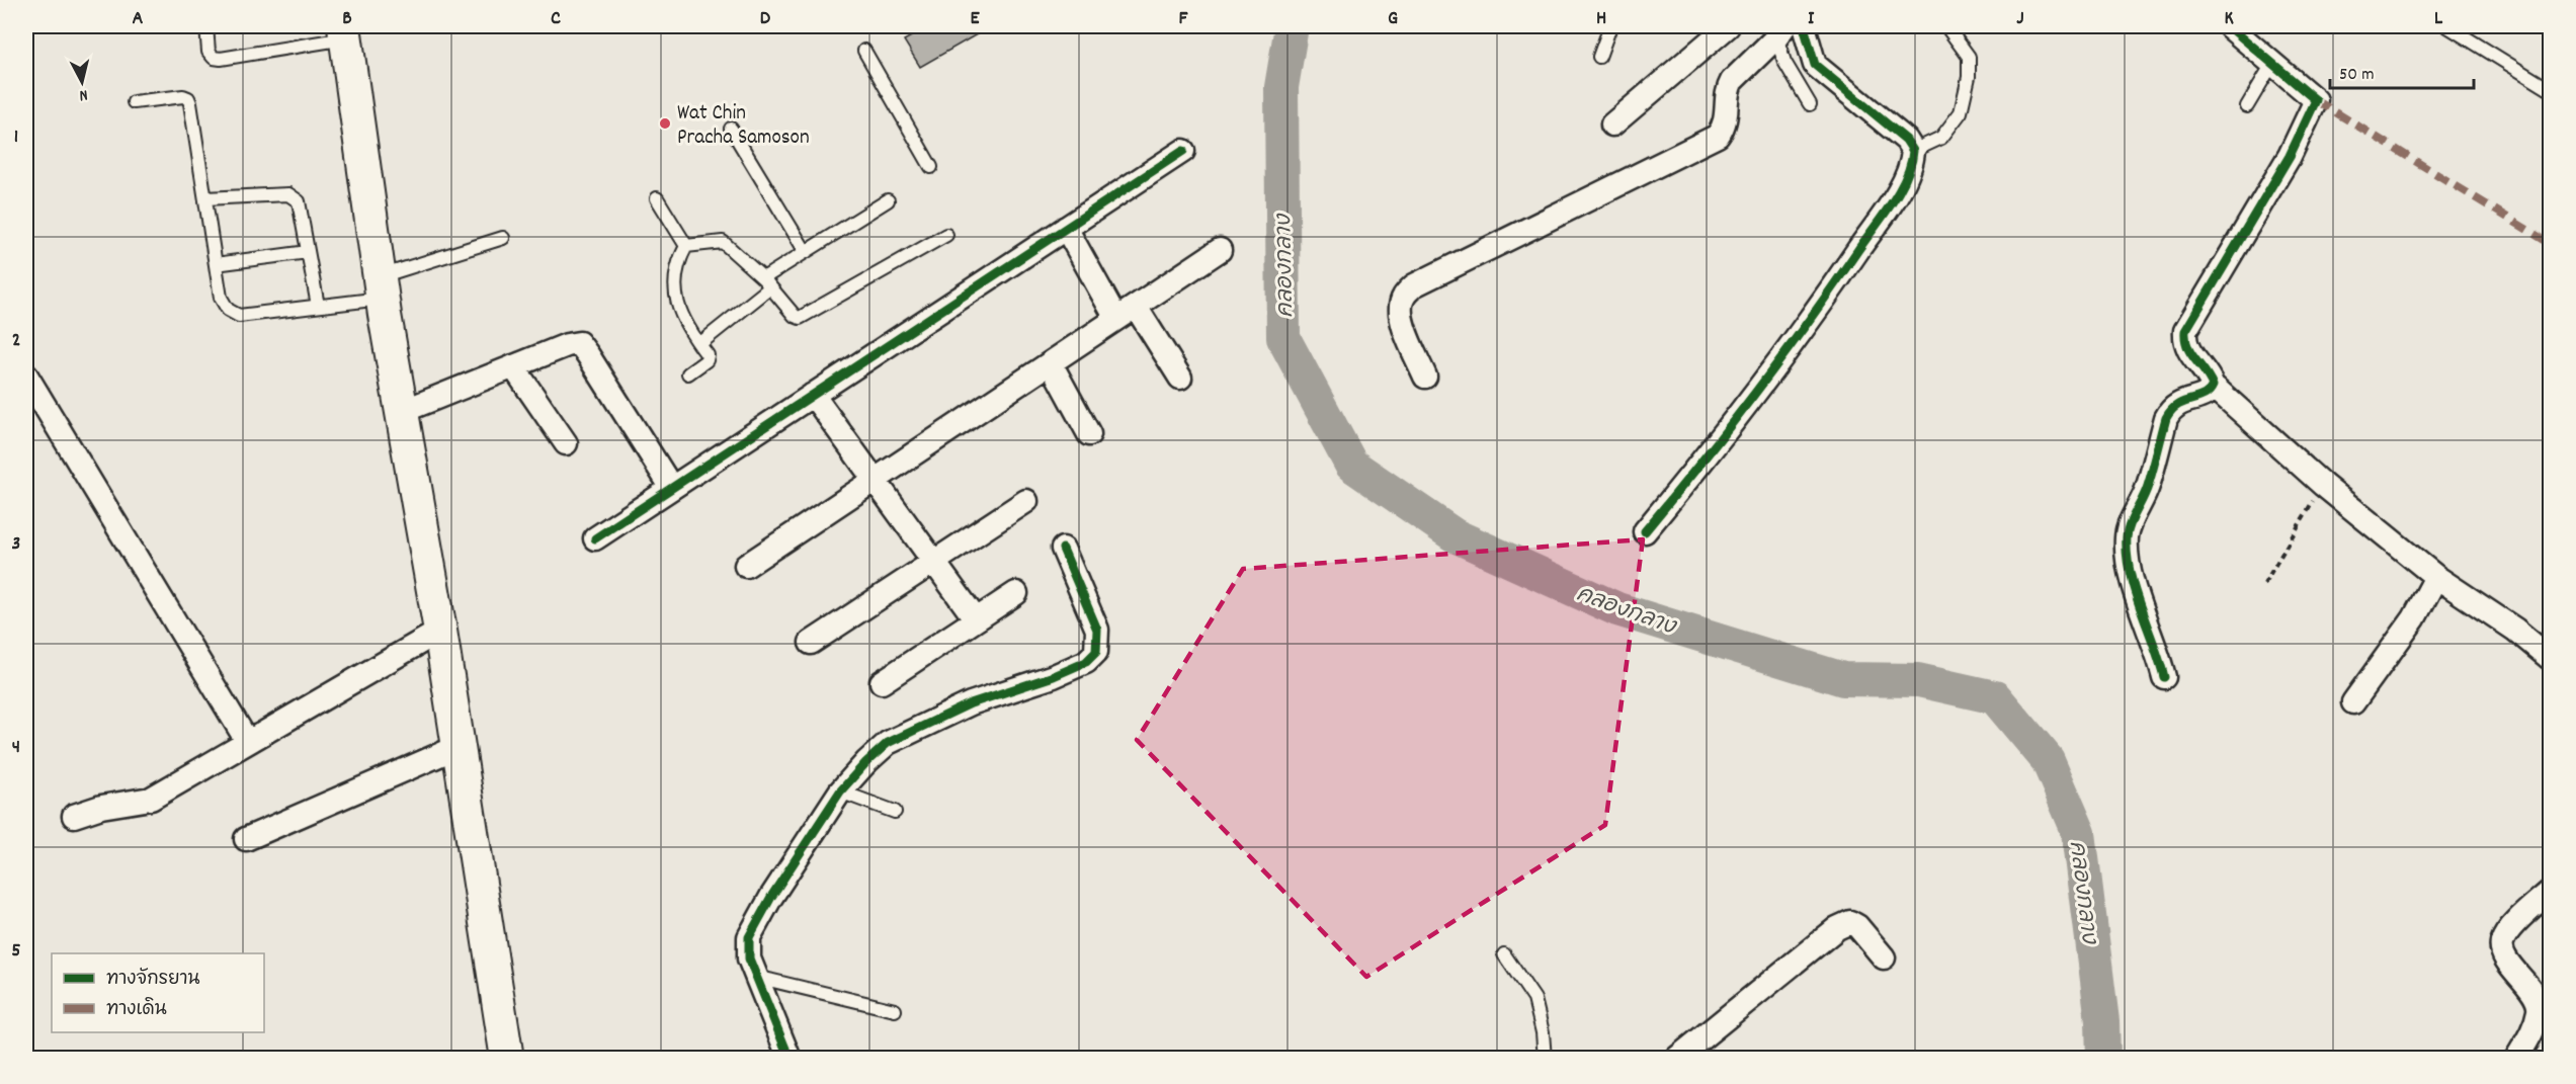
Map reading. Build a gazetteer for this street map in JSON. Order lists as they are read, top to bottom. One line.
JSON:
{"water":["คลองกลาง"],"places":["Wat Chin Pracha Samoson"],"legend":["ทางจักรยาน","ทางเดิน"],"scale_bar":"50 m","north":"bottom","grid":{"columns":["A","B","C","D","E","F","G","H","I","J","K","L"],"rows":["1","2","3","4","5"]}}
